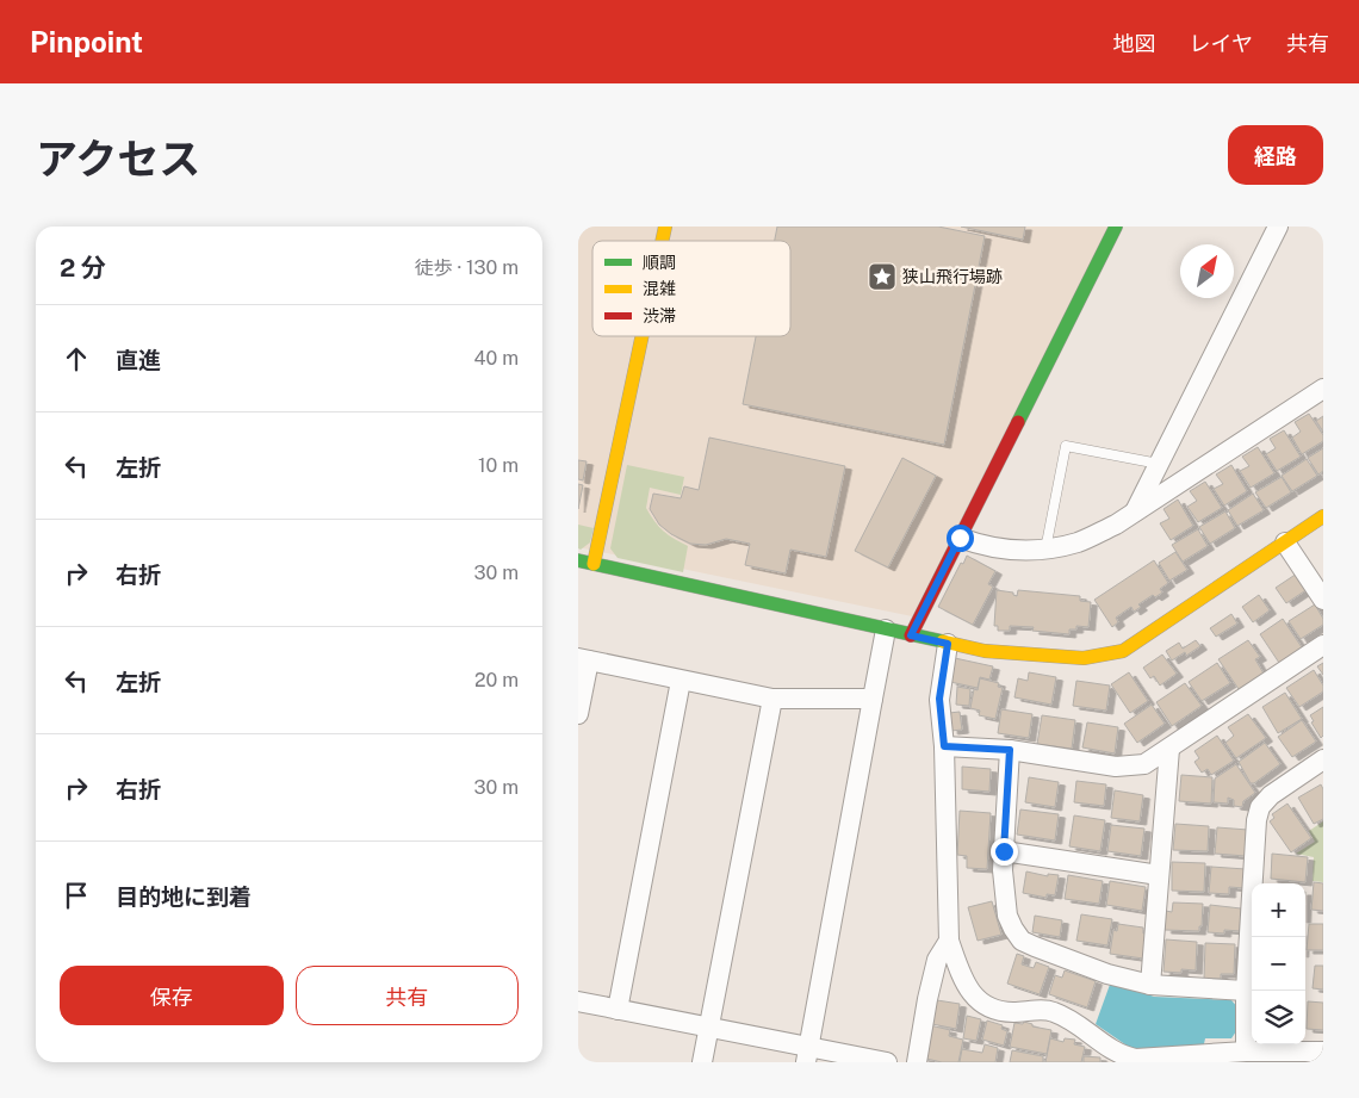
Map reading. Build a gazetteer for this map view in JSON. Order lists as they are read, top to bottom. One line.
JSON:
{"places":{"place":["狭山飛行場跡"]},"legend":["順調","混雑","渋滞"],"north":"top right","page":{"header":"Pinpoint","nav":["地図","レイヤ","共有"],"title":"アクセス","buttons":["経路",["保存","共有"]],"heading":["2 分","徒歩 · 130 m"],"list":[["直進","40 m"],["左折","10 m"],["右折","30 m"],["左折","20 m"],["右折","30 m"],"目的地に到着"],"map_buttons":["+","−"]}}
